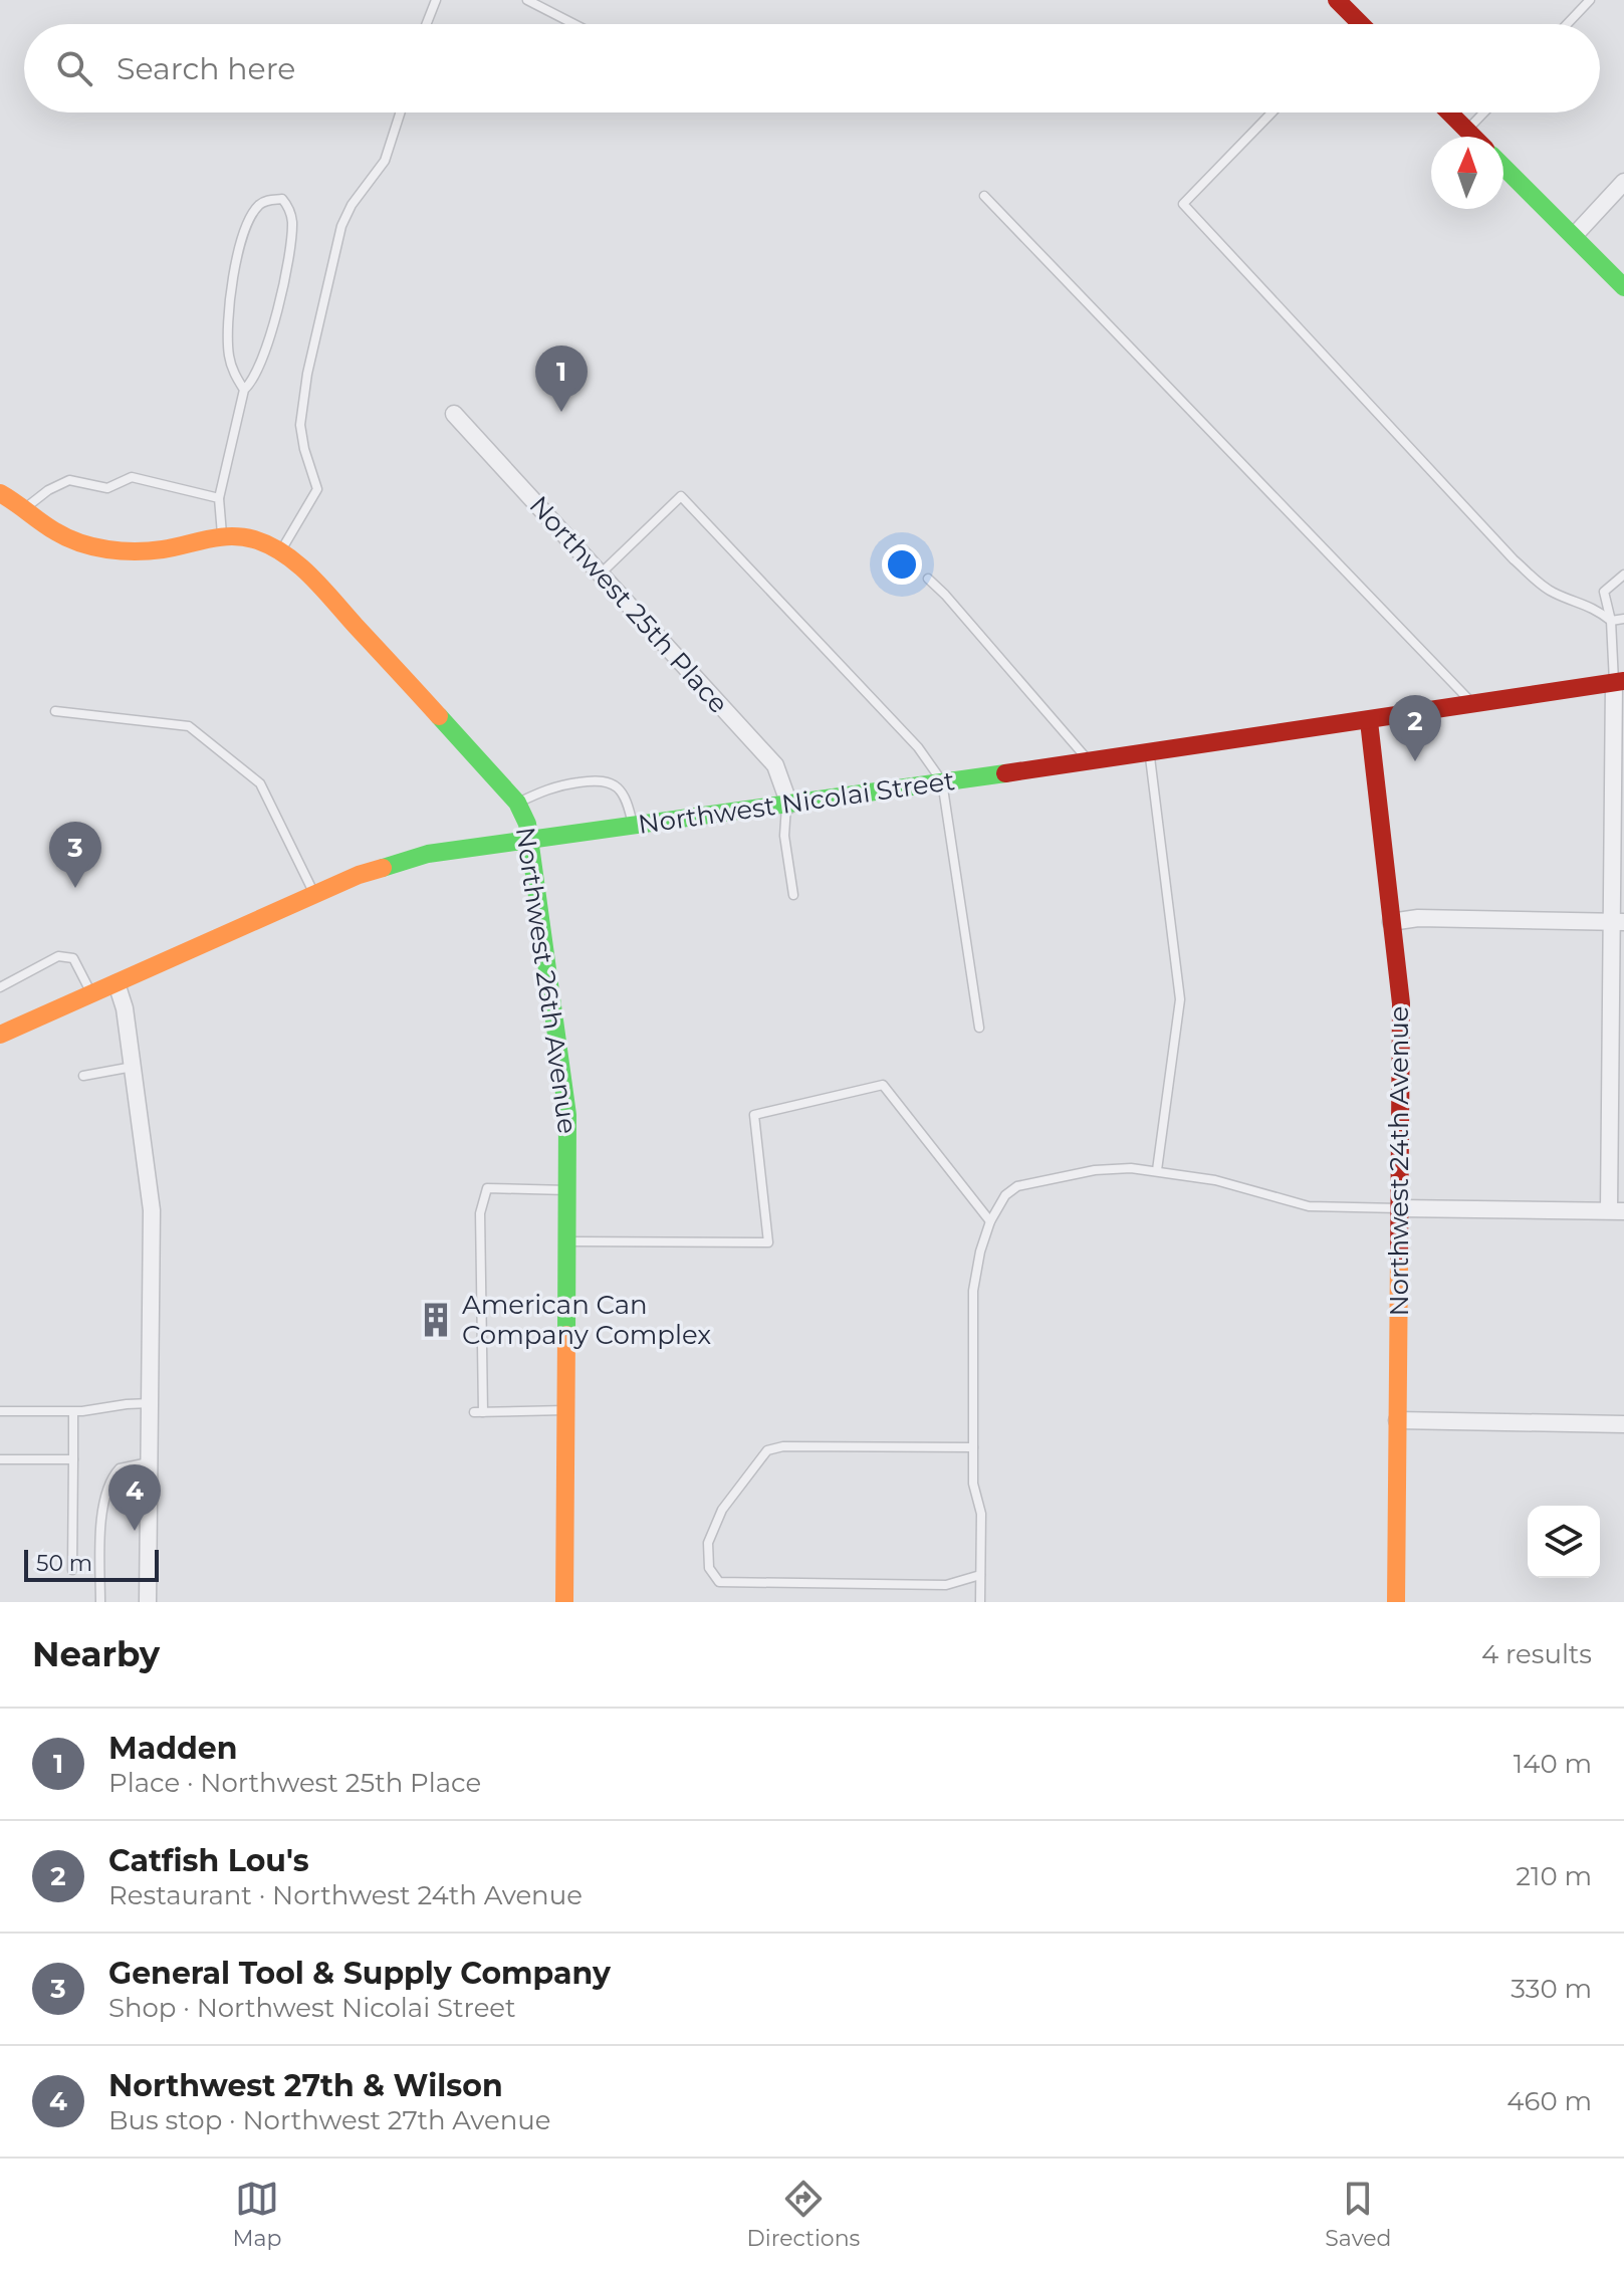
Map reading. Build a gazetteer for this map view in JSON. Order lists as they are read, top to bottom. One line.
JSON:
{"streets":{"main road":["Northwest Nicolai Street","Northwest 26th Avenue","Northwest 24th Avenue"],"street":["Northwest 25th Place"]},"crossings":[["Northwest 25th Place","Northwest Nicolai Street"],["Northwest Nicolai Street","Northwest 26th Avenue"],["Northwest Nicolai Street","Northwest 24th Avenue"]],"places":{"building":["American Can Company Complex"]},"scale_bar":"50 m","north":"top","page":{"search":"Search here","pins":["1","2","3","4"],"scale":"50 m","heading":["Nearby","4 results"],"list":[{"mark":"1","name":"Madden","note":"Place · Northwest 25th Place","value":"140 m"},{"mark":"2","name":"Catfish Lou's","note":"Restaurant · Northwest 24th Avenue","value":"210 m"},{"mark":"3","name":"General Tool & Supply Company","note":"Shop · Northwest Nicolai Street","value":"330 m"},{"mark":"4","name":"Northwest 27th & Wilson","note":"Bus stop · Northwest 27th Avenue","value":"460 m"}],"nav":["Map","Directions","Saved"]}}
